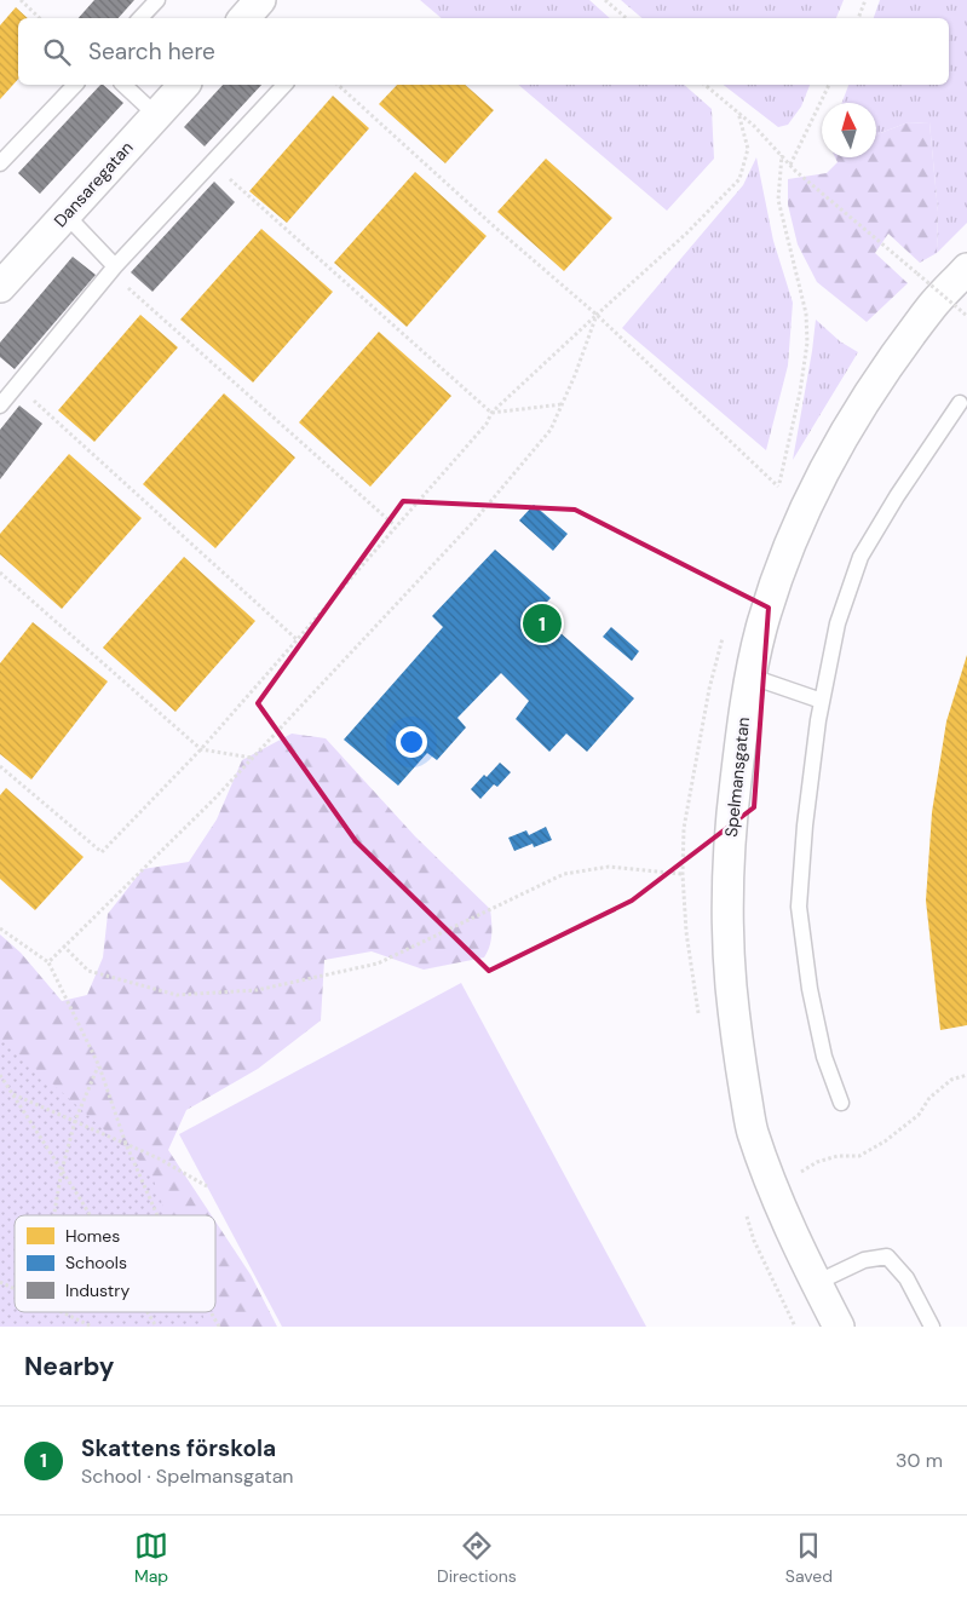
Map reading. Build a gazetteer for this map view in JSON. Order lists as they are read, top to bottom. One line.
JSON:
{"streets":{"street":["Dansaregatan","Spelmansgatan"]},"legend":["Homes","Schools","Industry"],"north":"top","page":{"search":"Search here","pins":"1","heading":"Nearby","list":[{"mark":"1","name":"Skattens förskola","note":"School · Spelmansgatan","value":"30 m"}],"nav":["Map","Directions","Saved"]}}
